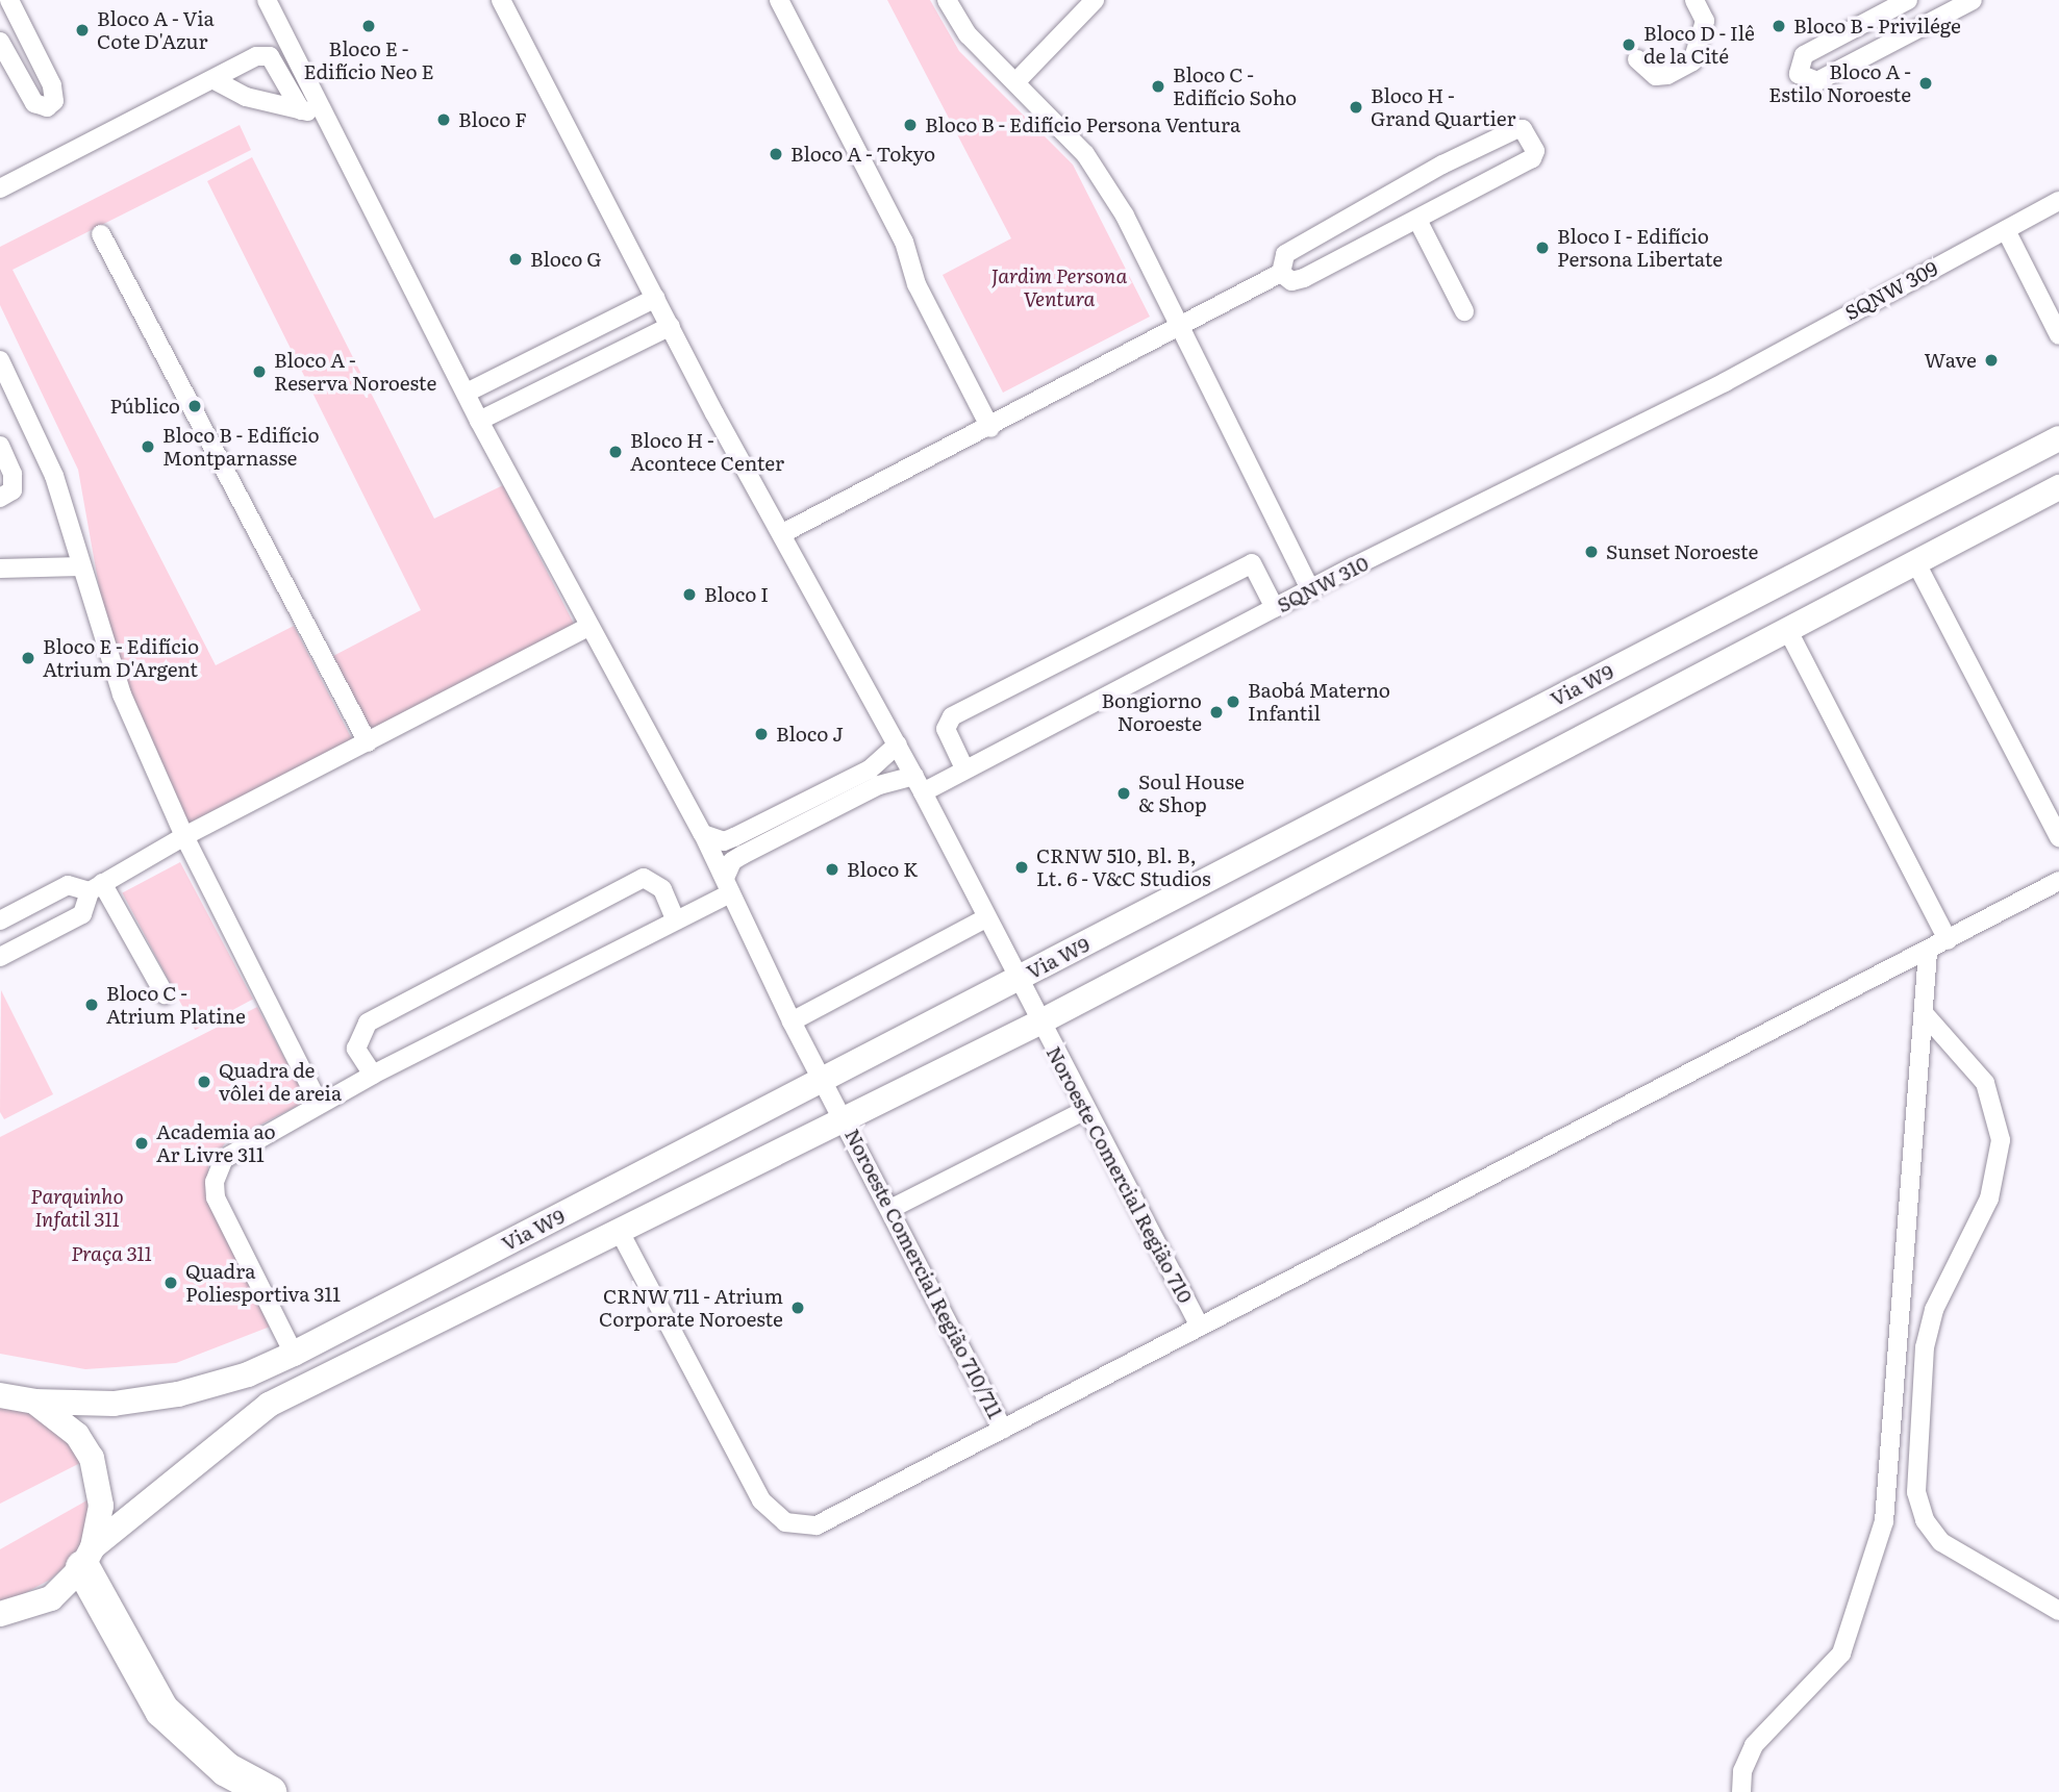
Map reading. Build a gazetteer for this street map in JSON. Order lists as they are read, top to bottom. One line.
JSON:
{"streets":{"street":["SQNW 309","SQNW 310","Via W9","Noroeste Comercial Região 710","Noroeste Comercial Região 710/711"]},"crossings":[["SQNW 309","SQNW 310"],["SQNW 310","Noroeste Comercial Região 710"],["SQNW 310","Noroeste Comercial Região 710/711"],["Via W9","Noroeste Comercial Região 710"],["Via W9","Noroeste Comercial Região 710/711"]],"parks":["Jardim Persona Ventura","Parquinho Infatil 311","Praça 311"],"places":["Bloco E - Edifício Neo E","Bloco B - Privilége","Bloco A - Via Cote D'Azur","Bloco D - Ilê de la Cité","Bloco A - Estilo Noroeste","Bloco C - Edifício Soho","Bloco H - Grand Quartier","Bloco F","Bloco B - Edifício Persona Ventura","Bloco A - Tokyo","Bloco I - Edifício Persona Libertate","Bloco G","Wave","Bloco A - Reserva Noroeste","Público","Bloco B - Edifício Montparnasse","Bloco H - Acontece Center","Sunset Noroeste","Bloco I","Bloco E - Edifício Atrium D'Argent","Baobá Materno Infantil","Bongiorno Noroeste","Bloco J","Soul House & Shop","CRNW 510, Bl. B, Lt. 6 - V&C Studios","Bloco K","Bloco C - Atrium Platine","Quadra de vôlei de areia","Academia ao Ar Livre 311","Quadra Poliesportiva 311","CRNW 711 - Atrium Corporate Noroeste"]}
